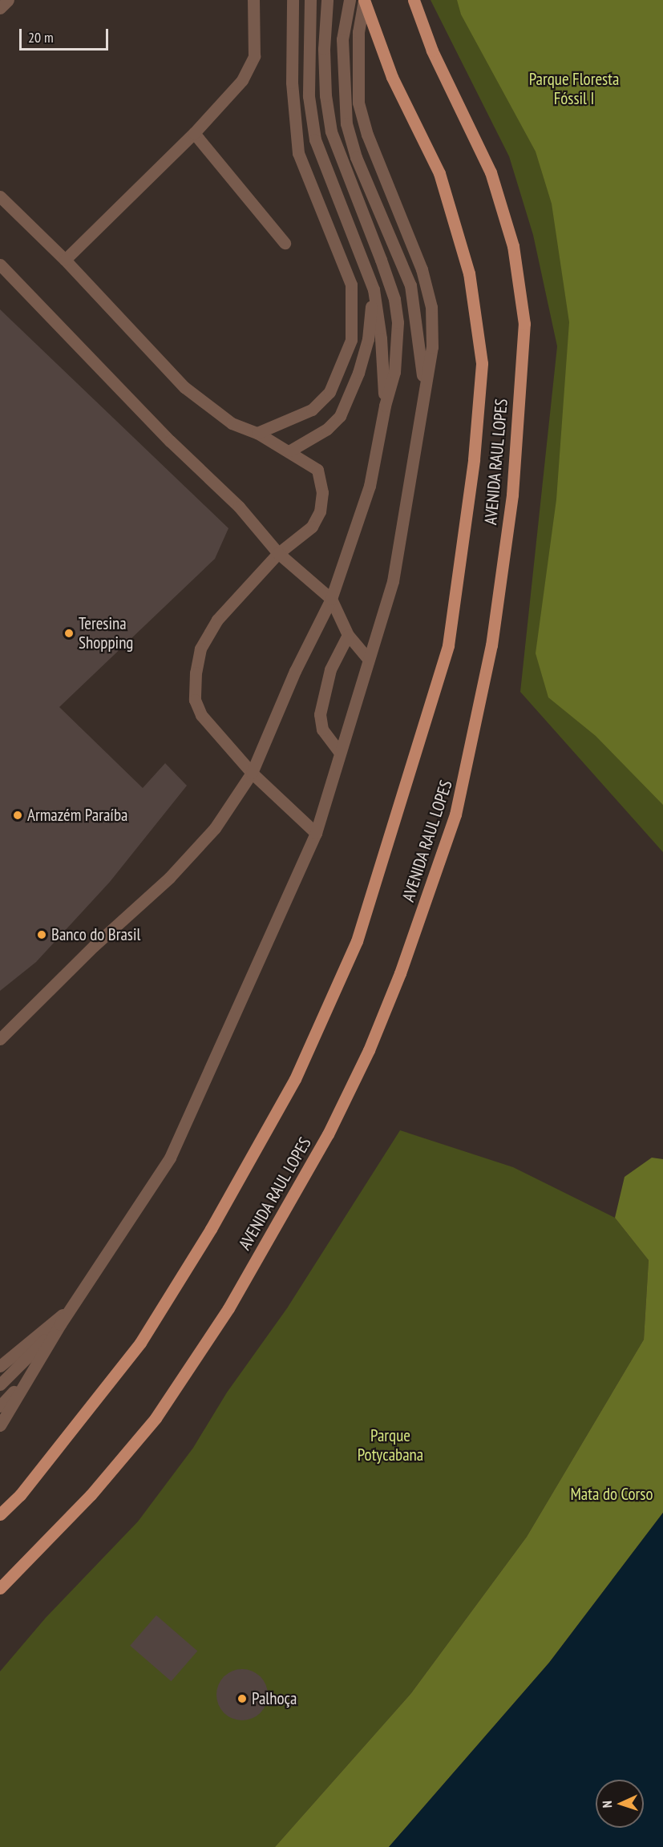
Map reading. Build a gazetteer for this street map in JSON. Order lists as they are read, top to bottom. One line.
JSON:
{"streets":{"main road":["AVENIDA RAUL LOPES"]},"parks":["Parque Floresta Fóssil I","Parque Potycabana","Mata do Corso"],"places":["Teresina Shopping","Armazém Paraíba","Banco do Brasil","Palhoça"],"scale_bar":"20 m","north":"left"}
